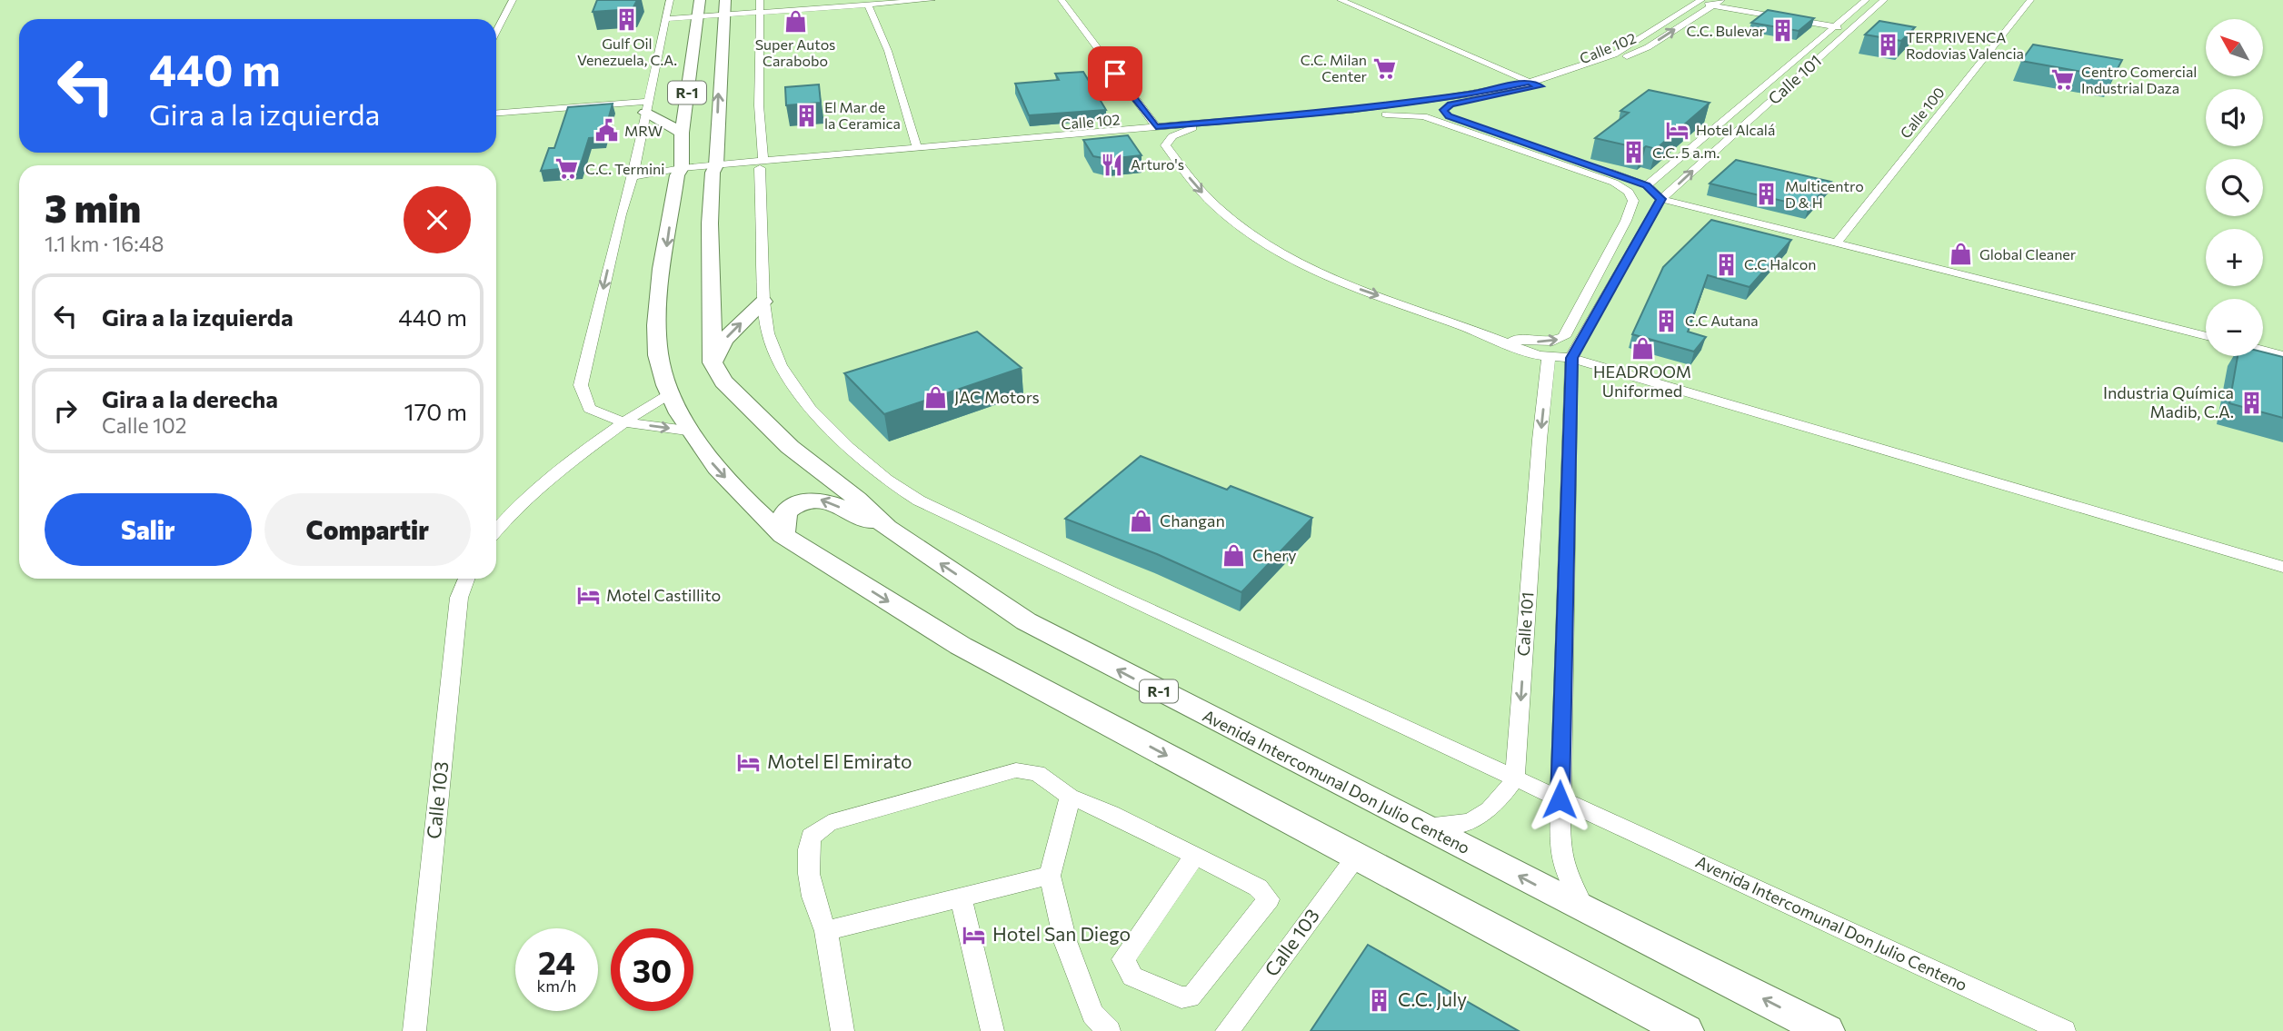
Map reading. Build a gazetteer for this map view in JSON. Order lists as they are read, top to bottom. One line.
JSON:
{"streets":{"main road":["R-1","Avenida Intercomunal Don Julio Centeno"],"street":["Calle 102","Calle 101","Calle 100","Calle 103"]},"crossings":[["Calle 102","R-1"],["Calle 102","Avenida Intercomunal Don Julio Centeno"],["Calle 101","Avenida Intercomunal Don Julio Centeno"],["R-1","Avenida Intercomunal Don Julio Centeno"],["R-1","Calle 103"]],"places":{"building":["Gulf Oil Venezuela, C.A.","C.C. Bulevar","TERPRIVENCA Rodovias Valencia","El Mar de la Ceramica","C.C. 5 a.m.","Multicentro D & H","C.C Halcon","C.C Autana","Industria Química Madib, C.A.","C.C. July"],"shop":["Super Autos Carabobo","Global Cleaner","HEADROOM Uniformed","JAC Motors","Changan","Chery"],"supermarket":["C.C. Milan Center","Centro Comercial Industrial Daza","C.C. Termini"],"hotel":["Hotel Alcalá","Motel Castillito","Motel El Emirato","Hotel San Diego"],"public building":["MRW"],"restaurant":["Arturo's"]},"north":"top left","page":{"map_buttons":["+","−"],"turn":["440 m","Gira a la izquierda"],"heading":["3 min","1.1 km · 16:48"],"list":[{"name":"Gira a la izquierda","value":"440 m"},{"name":"Gira a la derecha","note":"Calle 102","value":"170 m"}],"buttons":["Salir","Compartir"],"speed":"24 km/h","limit":"30"}}
